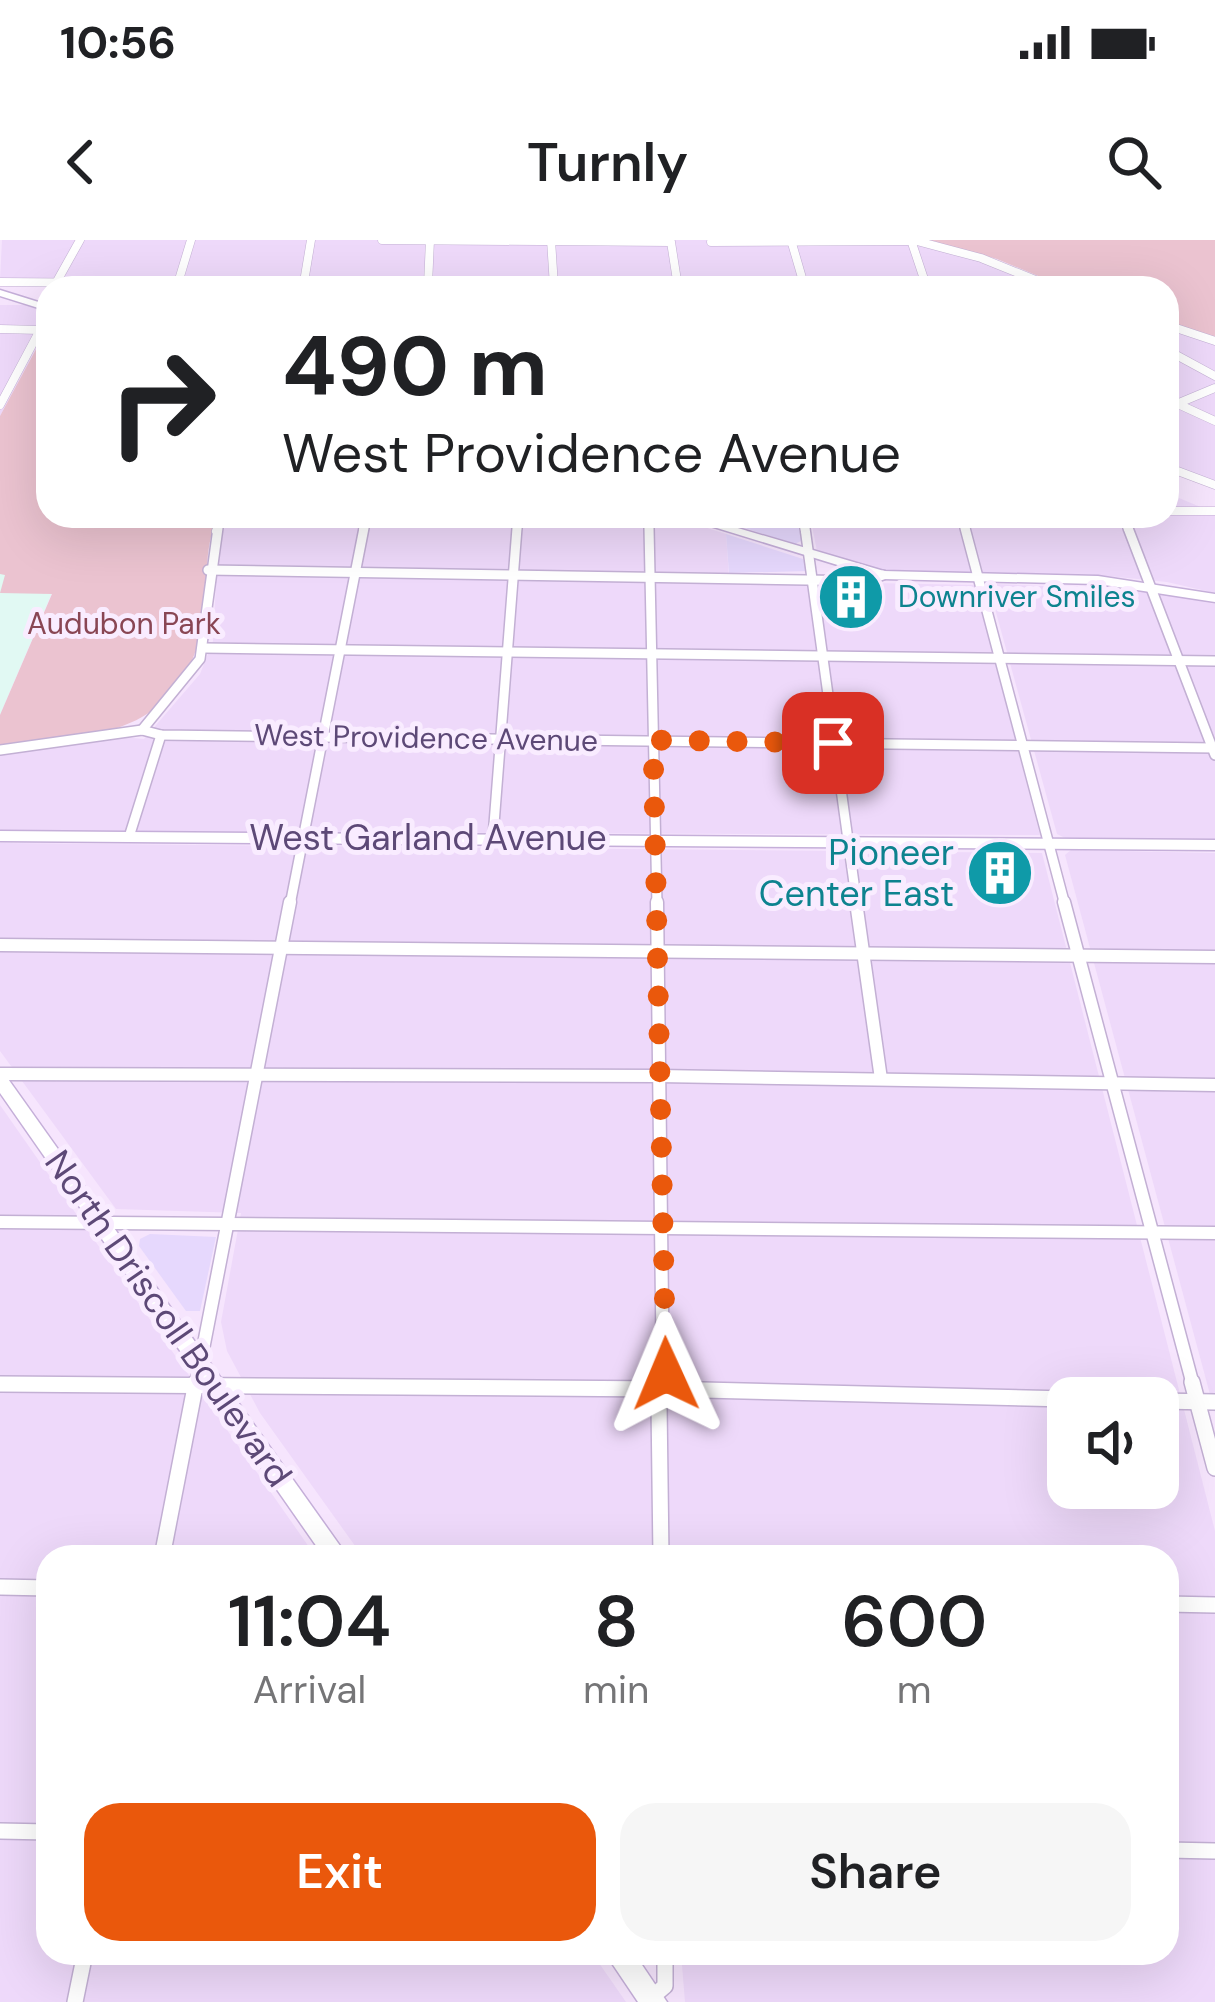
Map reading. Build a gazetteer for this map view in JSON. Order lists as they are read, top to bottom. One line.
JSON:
{"streets":{"main road":["West Garland Avenue","North Driscoll Boulevard"],"street":["West Providence Avenue"]},"parks":["Audubon Park"],"places":{"building":["Downriver Smiles","Pioneer Center East"]},"page":{"status":"10:56","header":"Turnly","turn":["490 m","West Providence Avenue"],"eta":["11:04","Arrival","8","min","600","m"],"buttons":["Exit","Share"]}}
